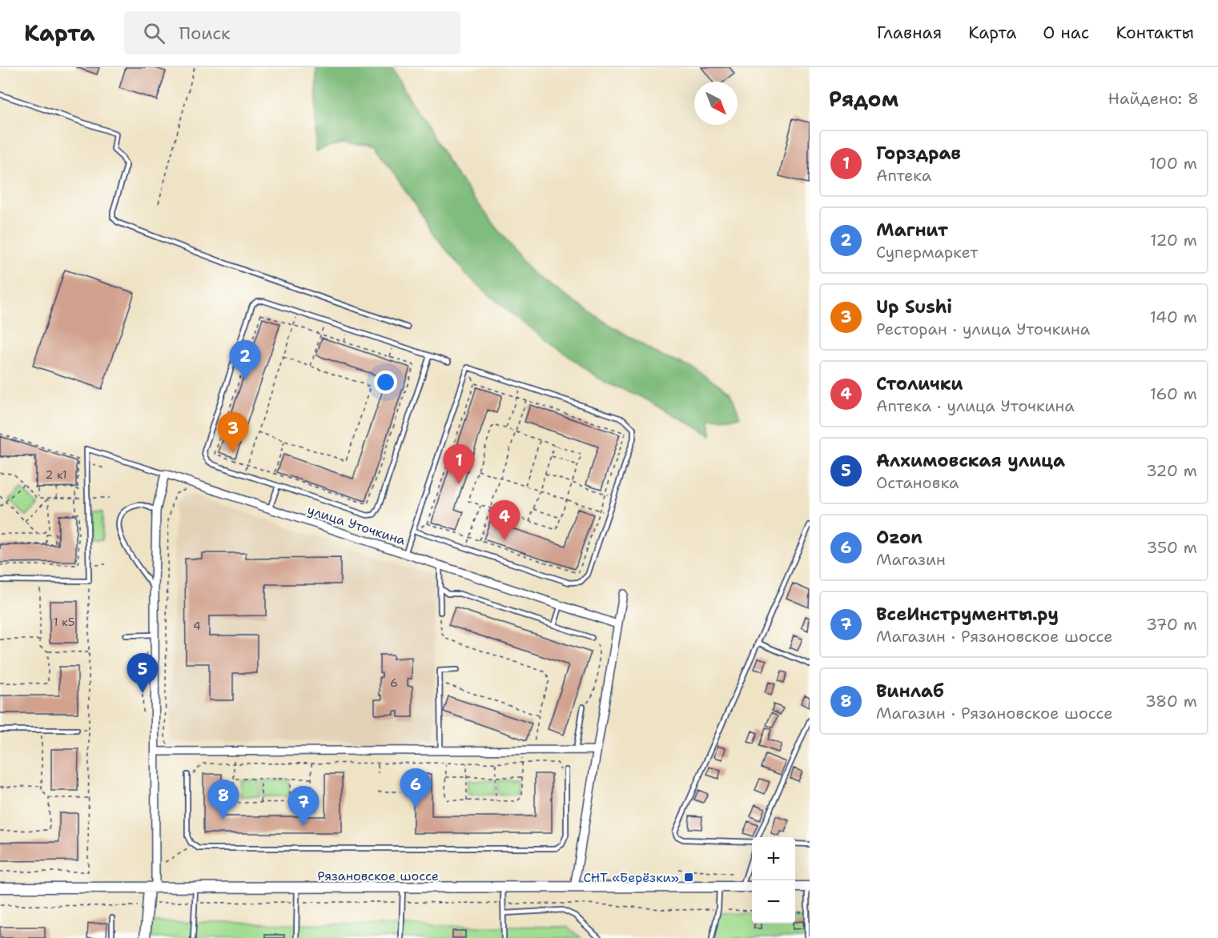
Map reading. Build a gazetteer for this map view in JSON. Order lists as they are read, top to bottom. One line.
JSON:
{"streets":{"main road":["Рязановское шоссе"],"street":["улица Уточкина"]},"places":{"transit":["СНТ «Берёзки»"]},"house_numbers":["2 к1","1 к5","4","6"],"north":"bottom right","page":{"header":"Карта","search":"Поиск","nav":["Главная","Карта","О нас","Контакты"],"heading":["Рядом","Найдено: 8"],"list":[{"mark":"1","name":"Горздрав","note":"Аптека","value":"100 m"},{"mark":"2","name":"Магнит","note":"Супермаркет","value":"120 m"},{"mark":"3","name":"Up Sushi","note":"Ресторан · улица Уточкина","value":"140 m"},{"mark":"4","name":"Столички","note":"Аптека · улица Уточкина","value":"160 m"},{"mark":"5","name":"Алхимовская улица","note":"Остановка","value":"320 m"},{"mark":"6","name":"Ozon","note":"Магазин","value":"350 m"},{"mark":"7","name":"ВсеИнструменты.ру","note":"Магазин · Рязановское шоссе","value":"370 m"},{"mark":"8","name":"Винлаб","note":"Магазин · Рязановское шоссе","value":"380 m"}],"pins":["2","3","1","4","5","6","8","7"],"map_buttons":["+","−"]}}
